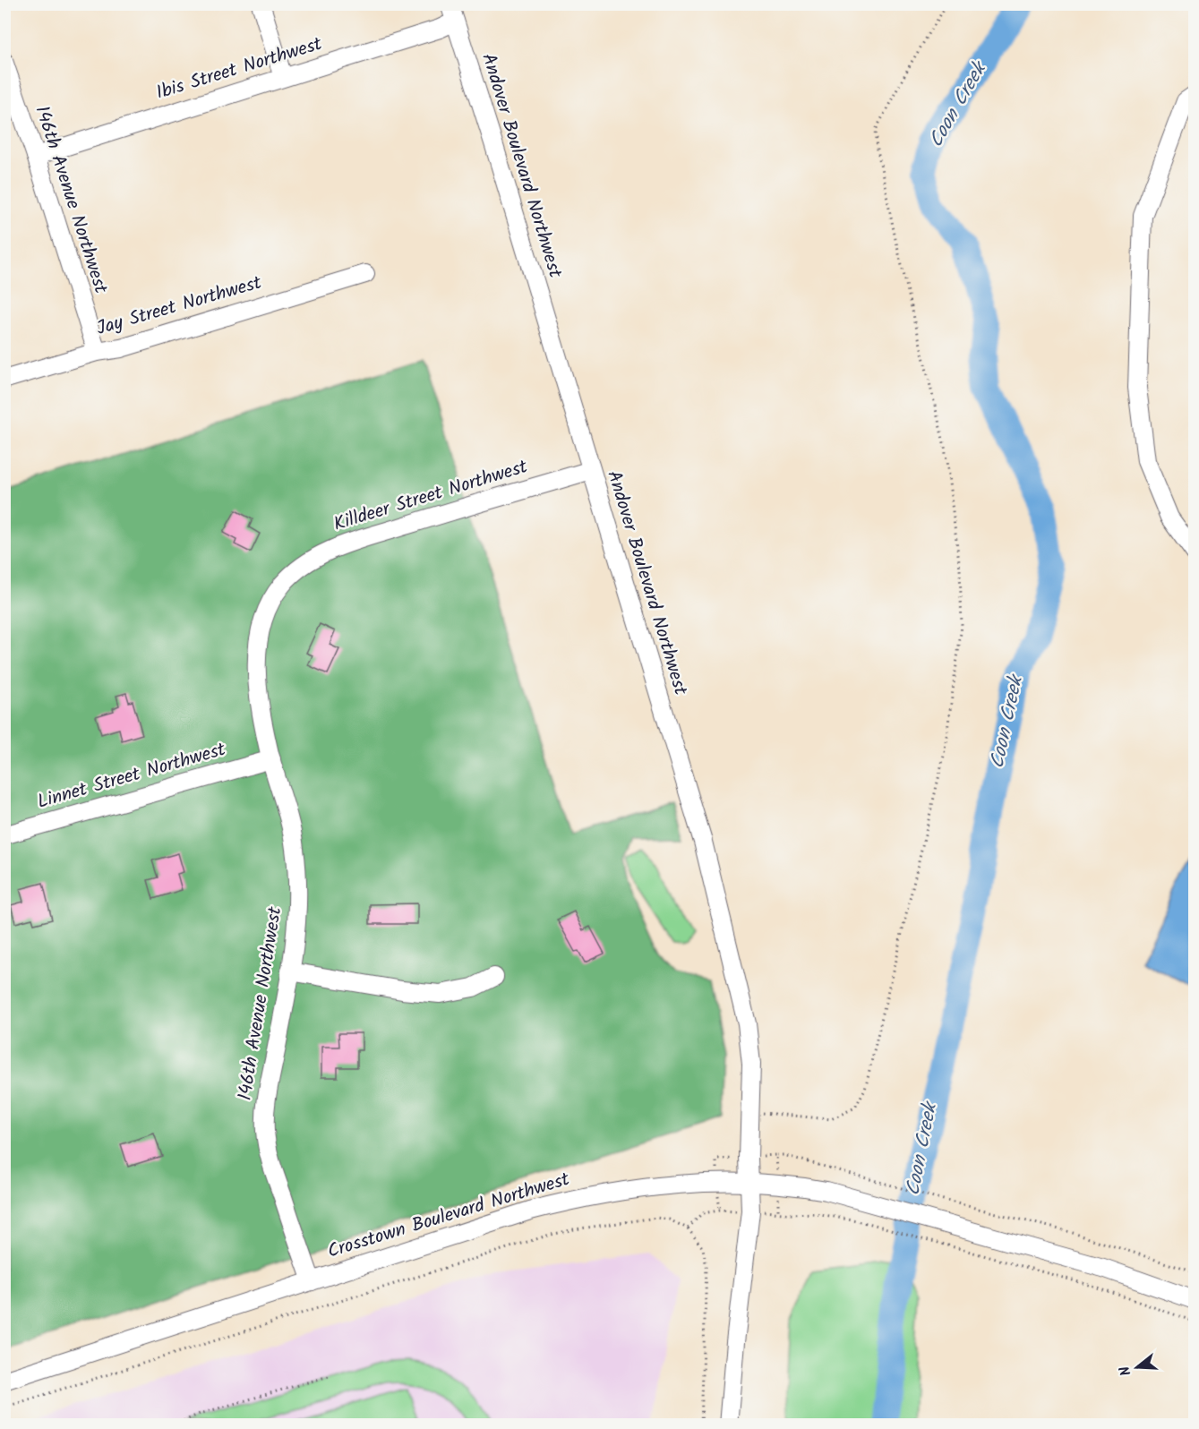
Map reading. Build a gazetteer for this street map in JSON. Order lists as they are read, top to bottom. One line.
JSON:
{"streets":{"street":["Ibis Street Northwest","Andover Boulevard Northwest","146th Avenue Northwest","Jay Street Northwest","Killdeer Street Northwest","Linnet Street Northwest","Crosstown Boulevard Northwest"]},"crossings":[["Ibis Street Northwest","Andover Boulevard Northwest"],["Ibis Street Northwest","146th Avenue Northwest"],["Andover Boulevard Northwest","Killdeer Street Northwest"],["Andover Boulevard Northwest","Crosstown Boulevard Northwest"],["146th Avenue Northwest","Jay Street Northwest"],["146th Avenue Northwest","Killdeer Street Northwest"],["146th Avenue Northwest","Linnet Street Northwest"],["146th Avenue Northwest","Crosstown Boulevard Northwest"]],"water":["Coon Creek"],"north":"left"}
